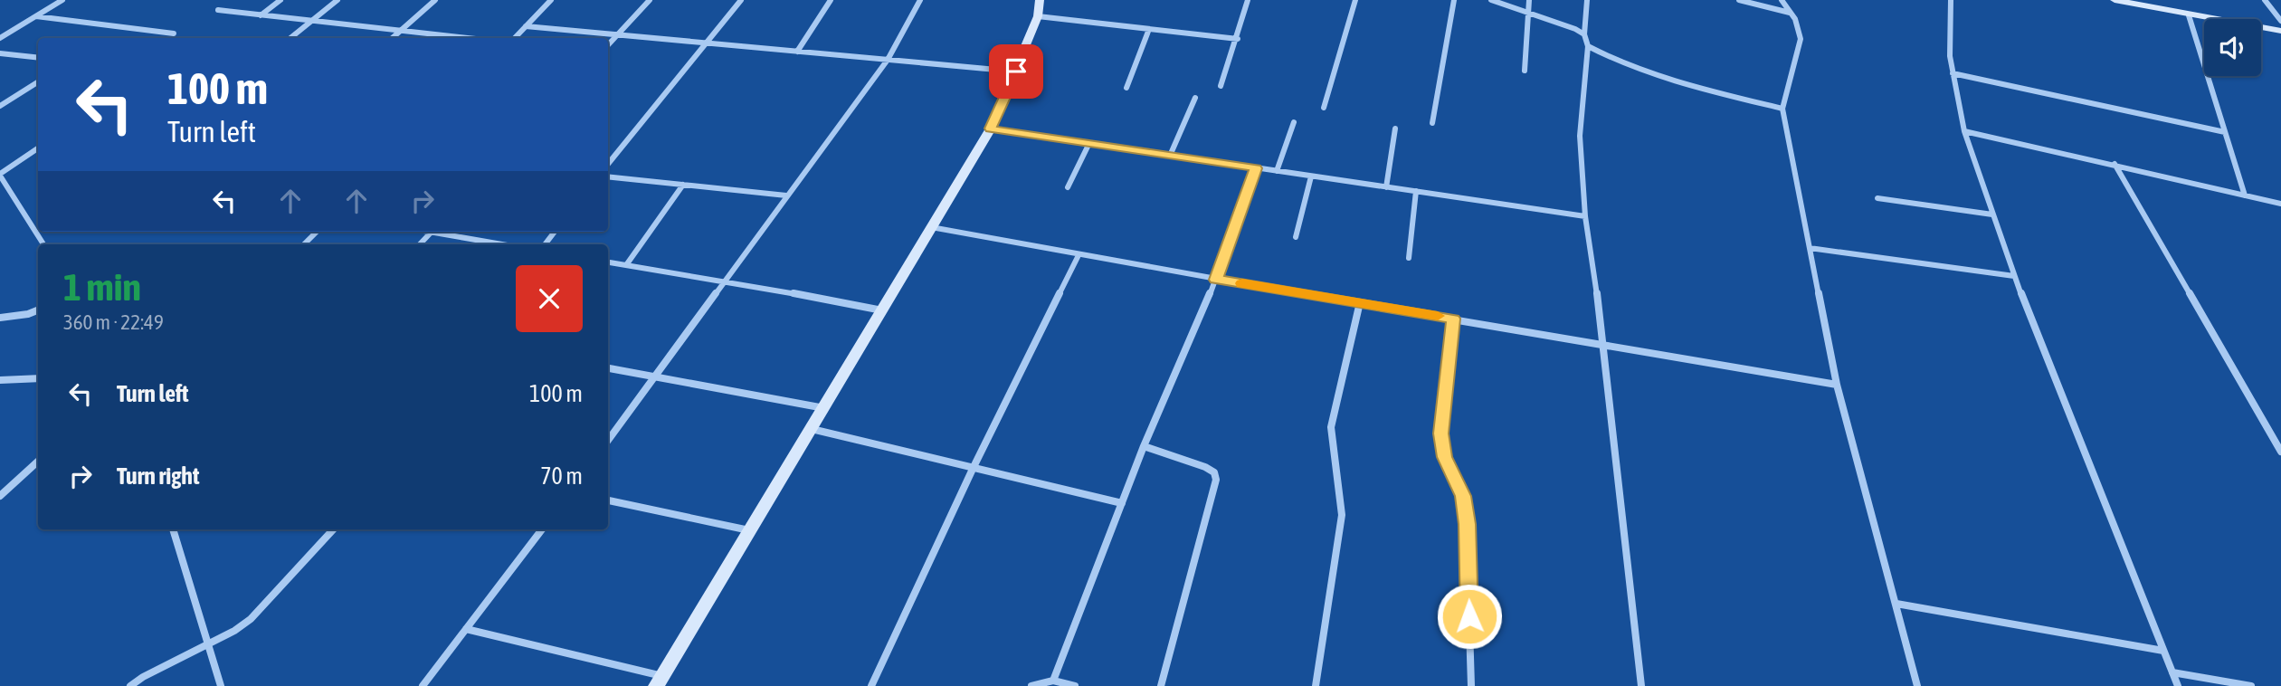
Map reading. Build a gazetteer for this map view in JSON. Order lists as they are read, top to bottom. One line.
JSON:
{"page":{"turn":["100 m","Turn left"],"heading":["1 min","360 m · 22:49"],"list":[{"name":"Turn left","value":"100 m"},{"name":"Turn right","value":"70 m"}]}}
